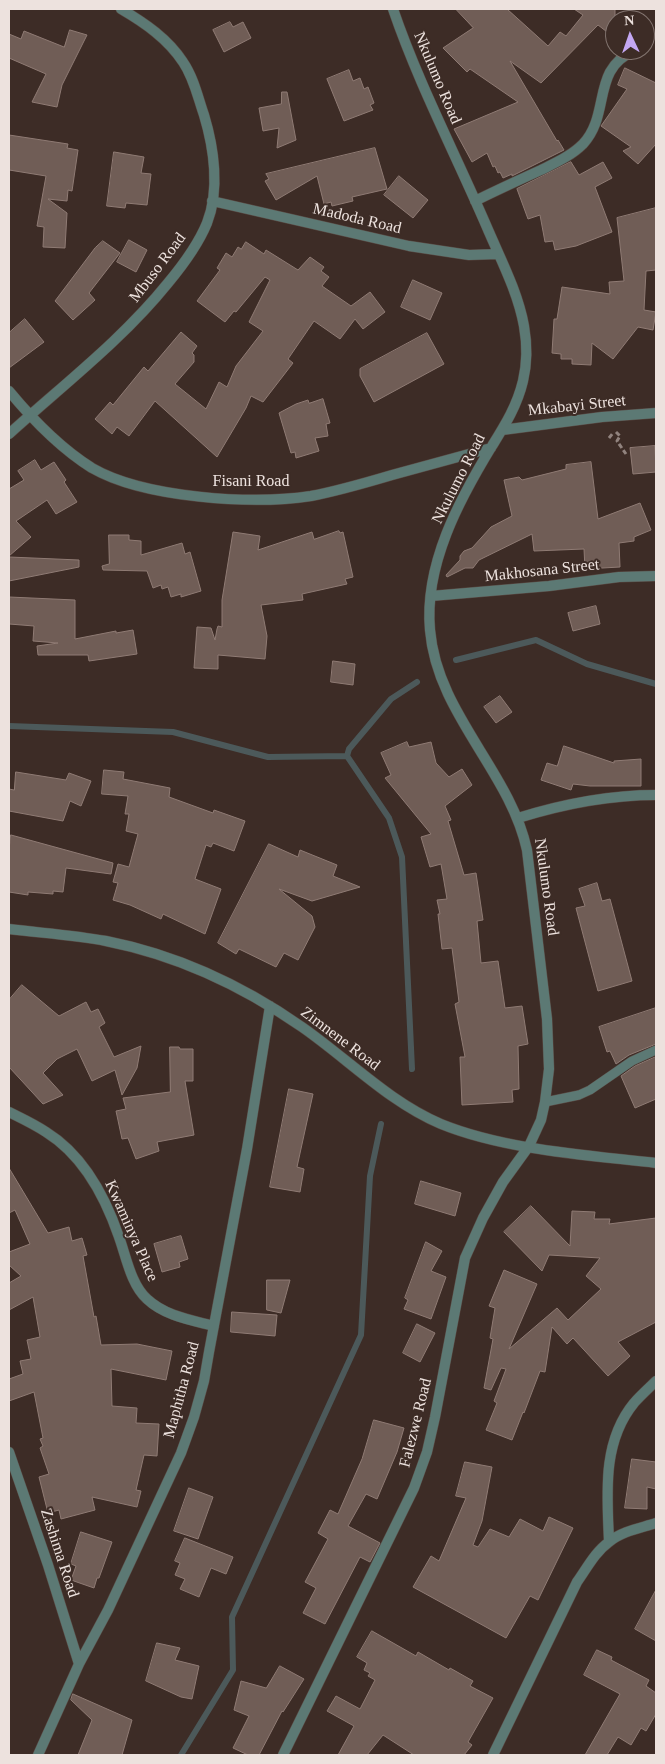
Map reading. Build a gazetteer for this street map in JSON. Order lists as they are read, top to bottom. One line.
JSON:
{"streets":{"street":["Nkulumo Road","Madoda Road","Mbuso Road","Mkabayi Street","Fisani Road","Makhosana Street","Zimnene Road","Kwaminya Place","Maphitha Road","Falezwe Road","Zashima Road"]},"crossings":[["Nkulumo Road","Madoda Road"],["Nkulumo Road","Mkabayi Street"],["Nkulumo Road","Fisani Road"],["Nkulumo Road","Makhosana Street"],["Nkulumo Road","Zimnene Road"],["Nkulumo Road","Falezwe Road"],["Madoda Road","Mbuso Road"],["Mbuso Road","Fisani Road"],["Zimnene Road","Maphitha Road"],["Zimnene Road","Falezwe Road"],["Kwaminya Place","Maphitha Road"],["Maphitha Road","Zashima Road"]],"north":"top"}
